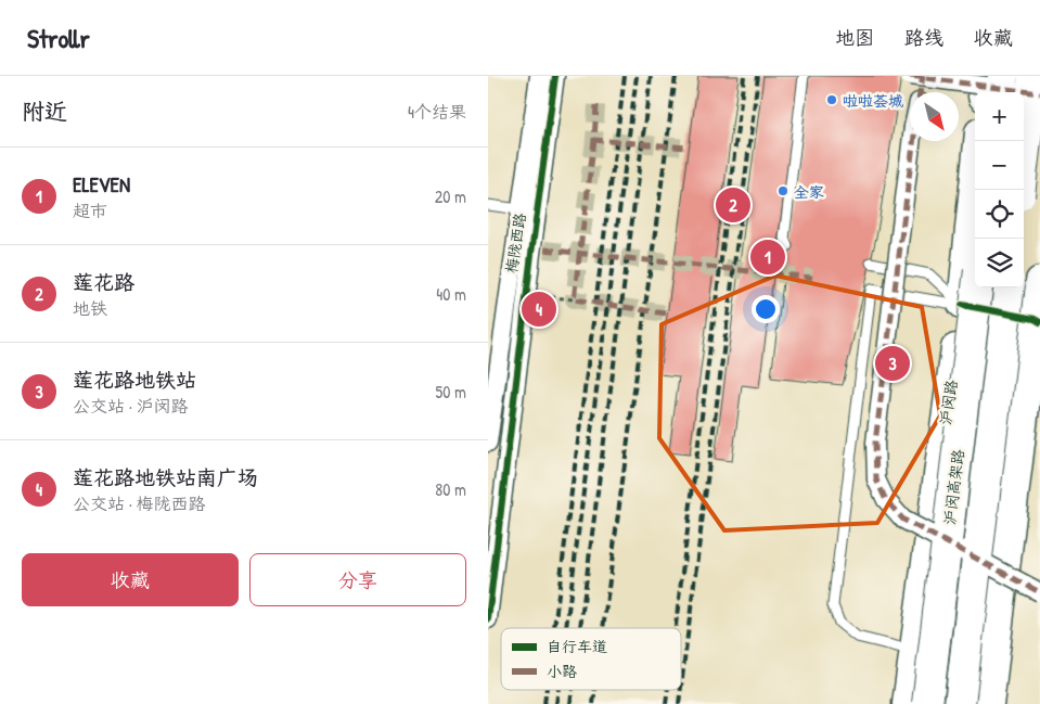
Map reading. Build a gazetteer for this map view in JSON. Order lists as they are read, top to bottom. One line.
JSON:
{"streets":{"highway":["沪闵高架路"],"main road":["沪闵路"],"street":["梅陇西路"]},"places":["啦啦荟城","全家"],"legend":["自行车道","小路"],"north":"bottom right","page":{"header":"Strollr","nav":["地图","路线","收藏"],"heading":["附近","4个结果"],"map_buttons":["+","−"],"list":[{"mark":"1","name":"ELEVEN","note":"超市","value":"20 m"},{"mark":"2","name":"莲花路","note":"地铁","value":"40 m"},{"mark":"3","name":"莲花路地铁站","note":"公交站 · 沪闵路","value":"50 m"},{"mark":"4","name":"莲花路地铁站南广场","note":"公交站 · 梅陇西路","value":"80 m"}],"pins":["2","1","4","3"],"buttons":["收藏","分享"]}}
